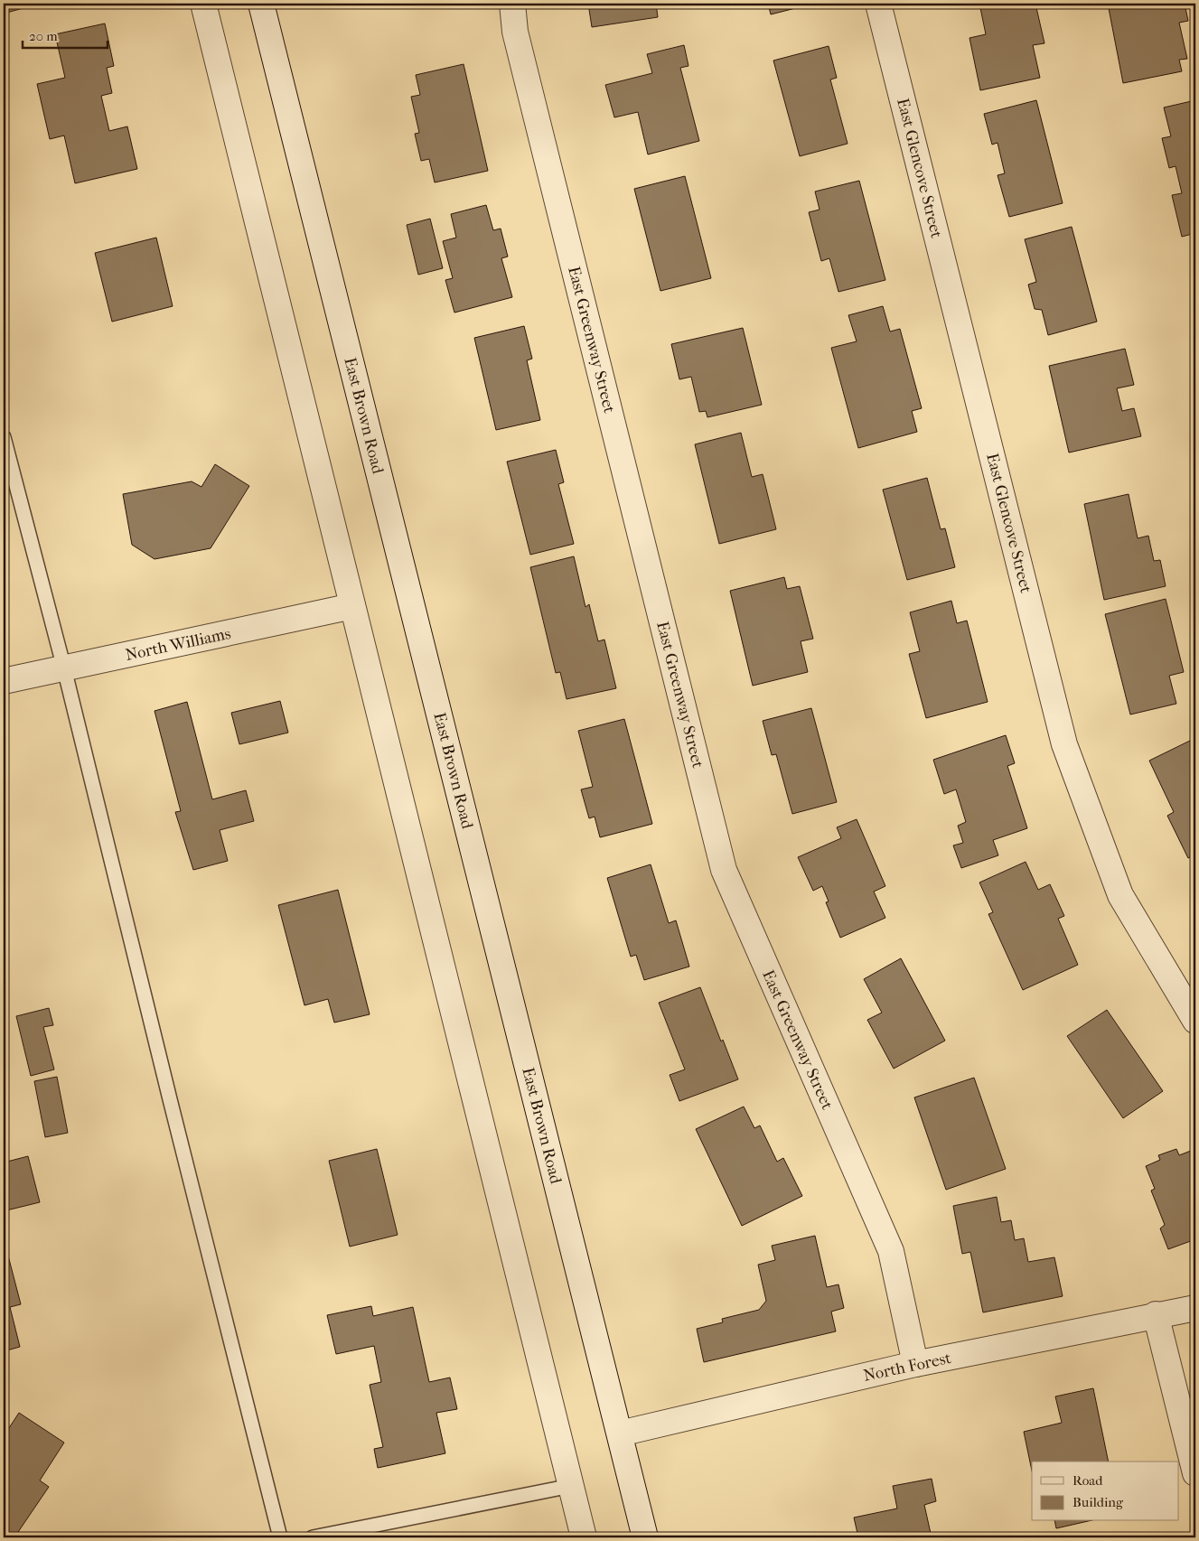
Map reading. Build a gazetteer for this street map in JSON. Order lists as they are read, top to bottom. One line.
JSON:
{"streets":{"street":["East Glencove Street","East Greenway Street","East Brown Road","North Williams","North Forest"]},"crossings":[["East Greenway Street","North Forest"],["East Brown Road","North Forest"]],"legend":["Road","Building"],"scale_bar":"20 m"}
